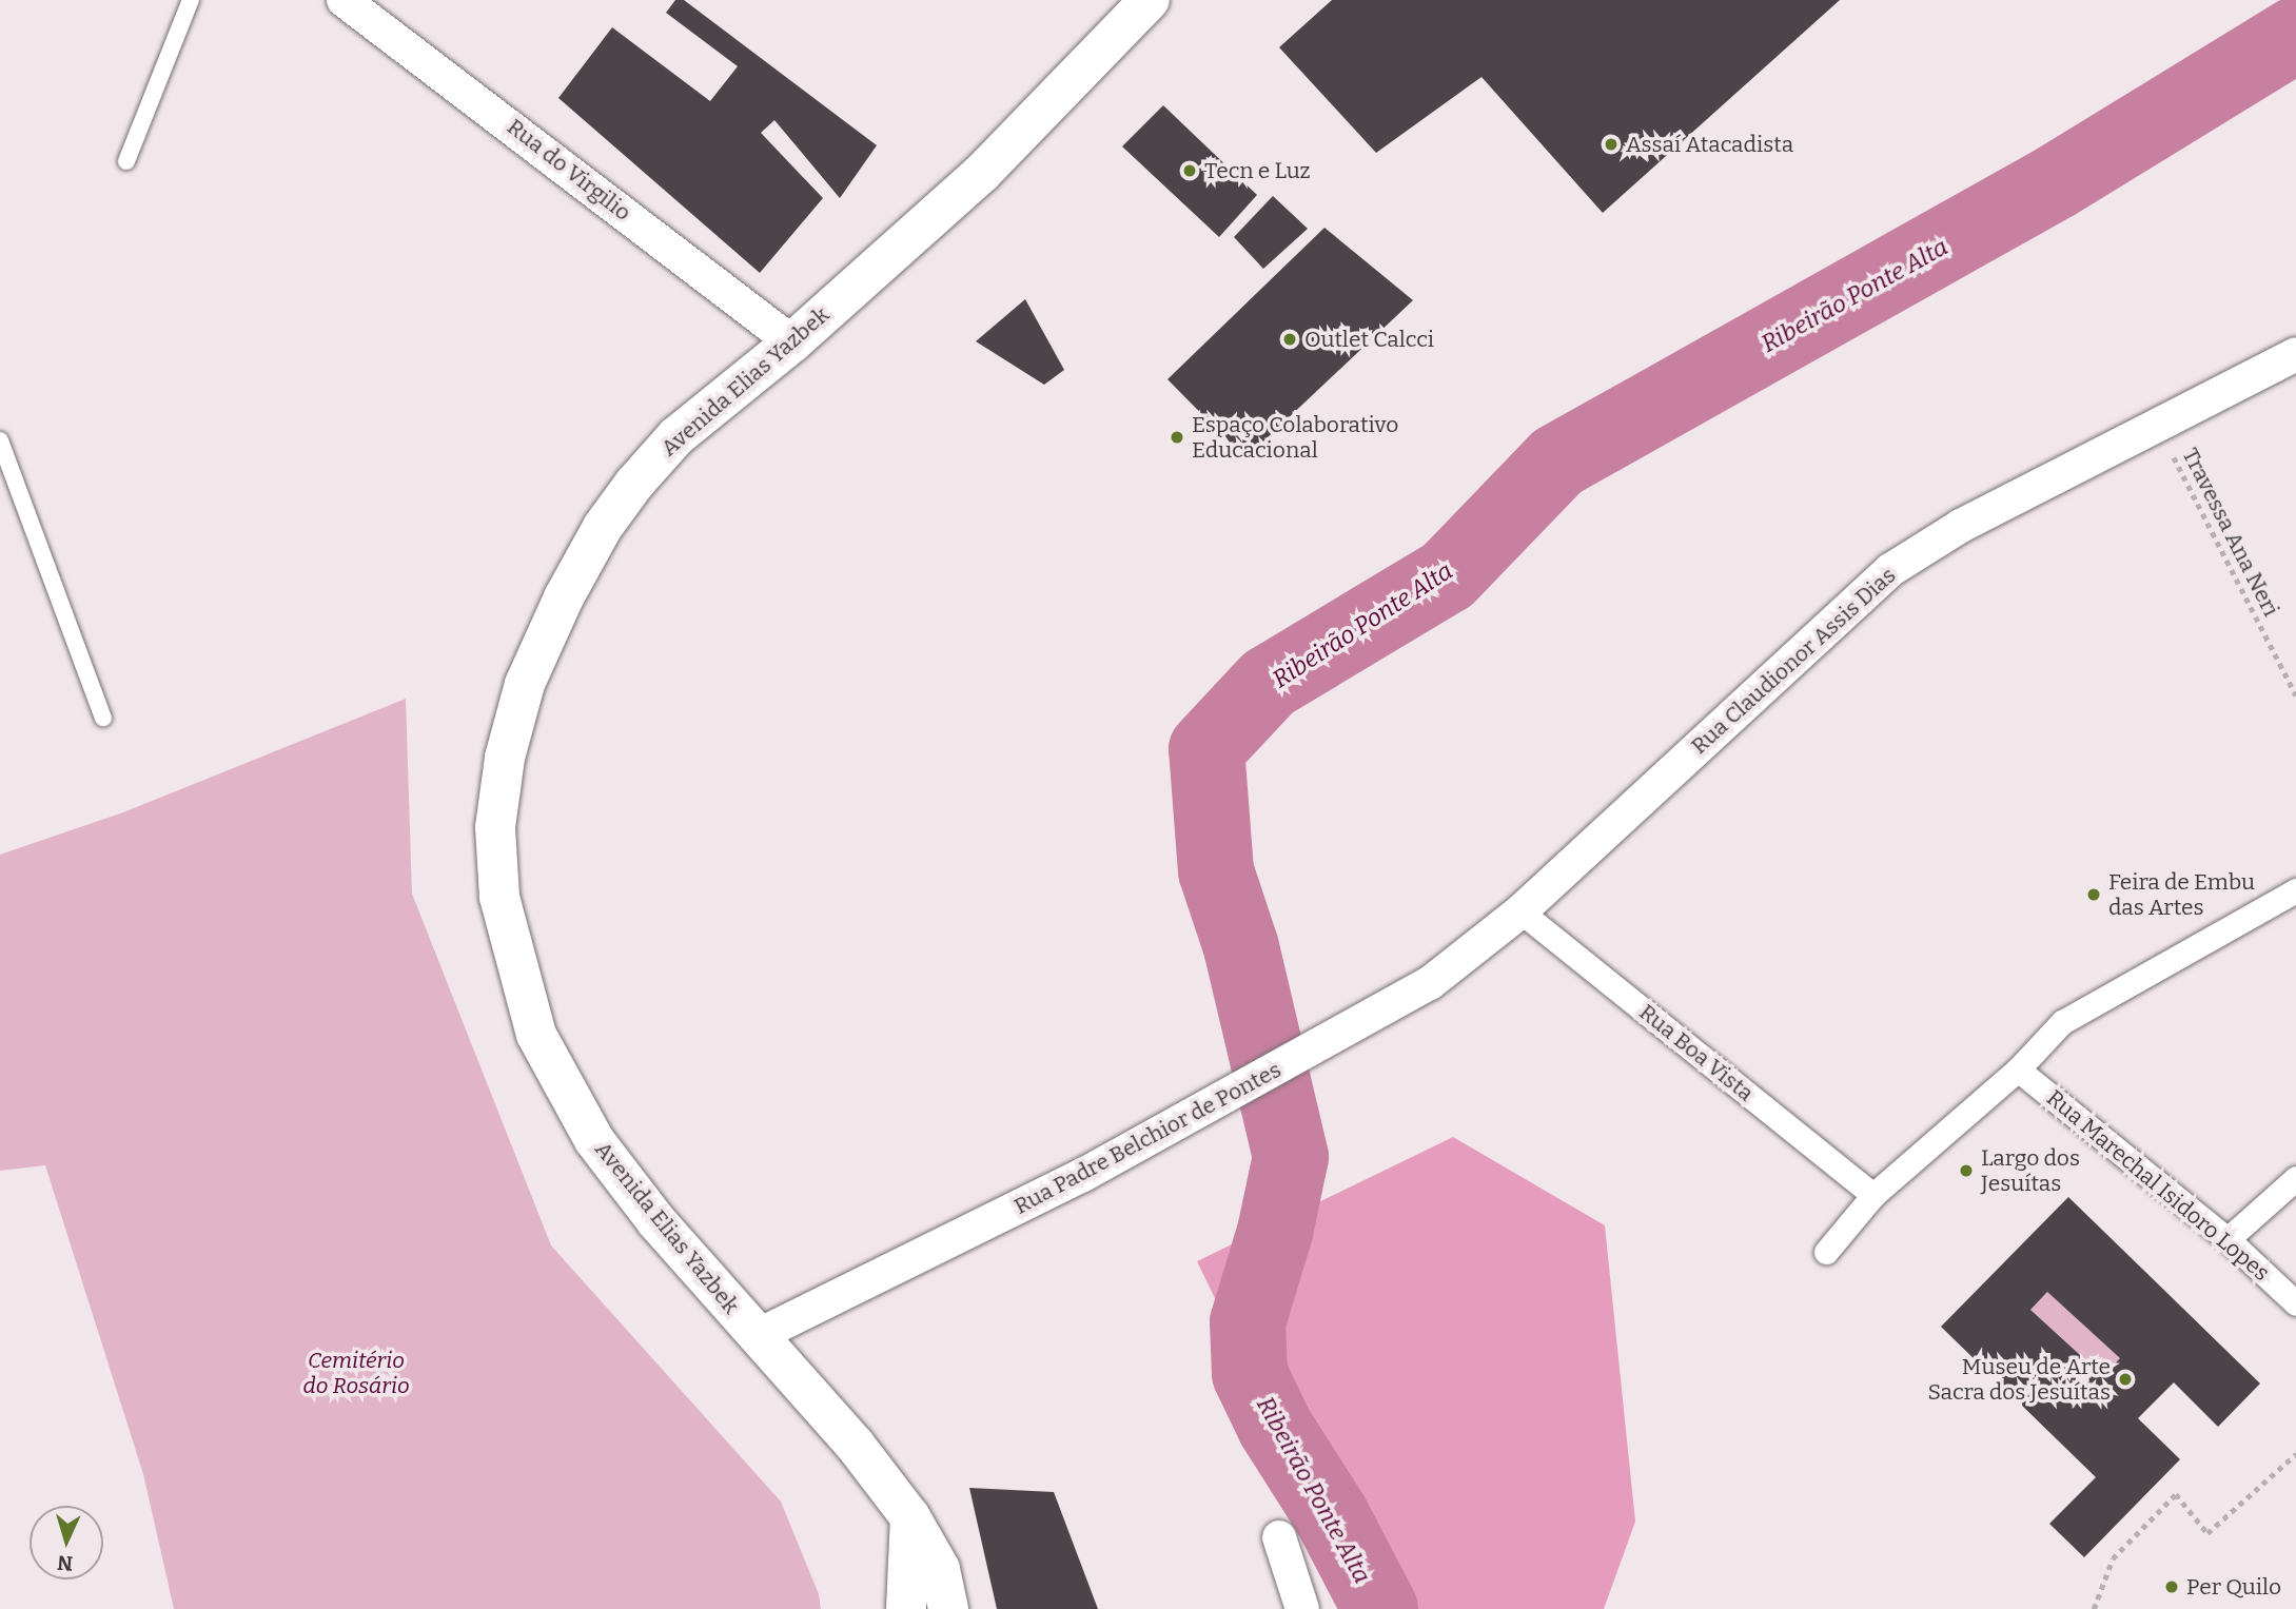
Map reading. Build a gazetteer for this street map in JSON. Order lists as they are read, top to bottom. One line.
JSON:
{"streets":{"main road":["Avenida Elias Yazbek"],"street":["Rua do Virgilio","Rua Claudionor Assis Dias","Rua Boa Vista","Rua Padre Belchior de Pontes","Rua Marechal Isidoro Lopes"],"path":["Travessa Ana Neri"]},"crossings":[["Rua do Virgilio","Avenida Elias Yazbek"],["Avenida Elias Yazbek","Rua Padre Belchior de Pontes"],["Travessa Ana Neri","Rua Claudionor Assis Dias"],["Rua Claudionor Assis Dias","Rua Boa Vista"],["Rua Claudionor Assis Dias","Rua Padre Belchior de Pontes"],["Rua Boa Vista","Rua Padre Belchior de Pontes"]],"water":["Ribeirão Ponte Alta"],"parks":["Cemitério do Rosário"],"places":["Assaí Atacadista","Tecn e Luz","Outlet Calcci","Espaço Colaborativo Educacional","Feira de Embu das Artes","Largo dos Jesuítas","Museu de Arte Sacra dos Jesuítas","Per Quilo"],"north":"bottom"}
